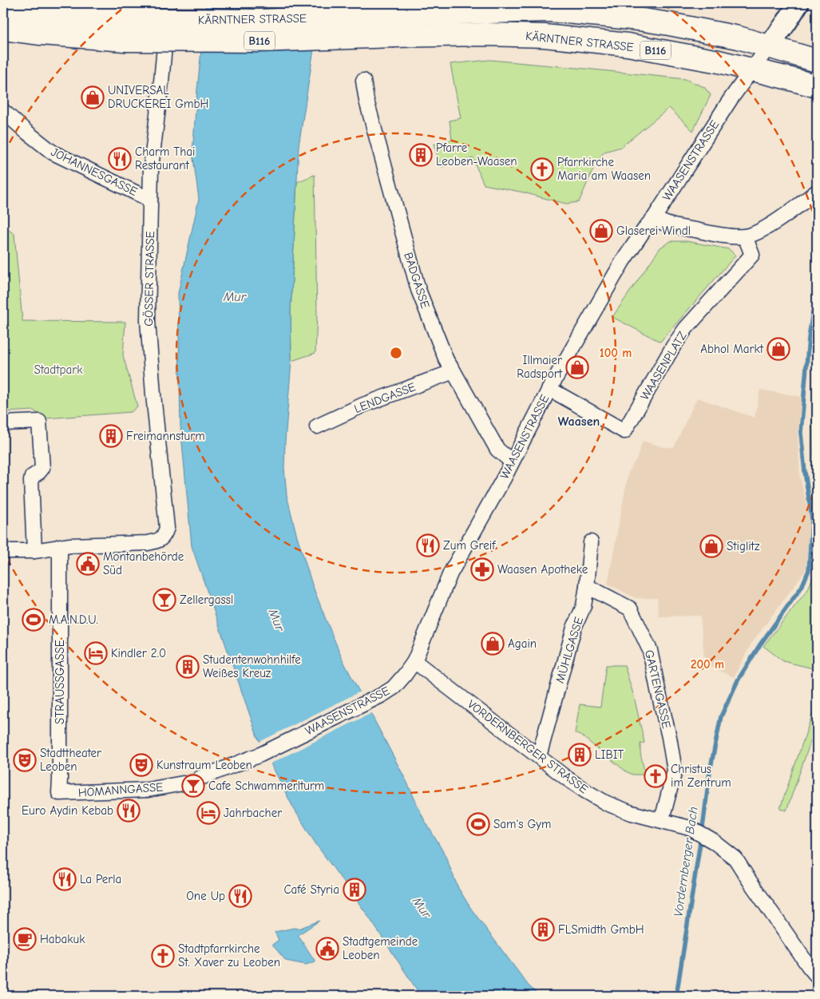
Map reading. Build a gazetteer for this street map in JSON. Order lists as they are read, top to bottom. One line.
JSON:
{"streets":{"main road":["KÄRNTNER STRASSE","B116"],"street":["WAASENSTRASSE","JOHANNESGASSE","GÖSSER STRASSE","BADGASSE","WAASENPLATZ","LENDGASSE","MÜHLGASSE","STRAUSSGASSE","GARTENGASSE","VORDERNBERGER STRASSE","HOMANNGASSE"]},"crossings":[["KÄRNTNER STRASSE","B116"],["KÄRNTNER STRASSE","WAASENSTRASSE"],["B116","WAASENSTRASSE"],["WAASENSTRASSE","BADGASSE"],["WAASENSTRASSE","WAASENPLATZ"],["WAASENSTRASSE","VORDERNBERGER STRASSE"],["JOHANNESGASSE","GÖSSER STRASSE"],["GÖSSER STRASSE","STRAUSSGASSE"],["BADGASSE","LENDGASSE"],["MÜHLGASSE","GARTENGASSE"],["MÜHLGASSE","VORDERNBERGER STRASSE"],["STRAUSSGASSE","HOMANNGASSE"],["GARTENGASSE","VORDERNBERGER STRASSE"]],"districts":["Waasen"],"water":["Mur","Vordernberger Bach"],"parks":["Stadtpark"],"places":{"shop":["UNIVERSAL DRUCKEREI GmbH","Glaserei Windl","Abhol Markt","Illmaier Radsport","Stiglitz","Again"],"building":["Pfarre Leoben-Waasen","Freimannsturm","Studentenwohnhilfe Weißes Kreuz","LIBIT","Café Styria","FLSmidth GmbH"],"restaurant":["Charm Thai Restaurant","Zum Greif","Euro Aydin Kebab","La Perla","One Up"],"church":["Pfarrkirche Maria am Waasen","Christus im Zentrum","Stadtpfarrkirche St. Xaver zu Leoben"],"public building":["Montanbehörde Süd","Stadtgemeinde Leoben"],"pharmacy":["Waasen Apotheke"],"bar":["Zellergassl","Cafe Schwammerlturm"],"sports":["M.A.N.D.U.","Sam's Gym"],"hotel":["Kindler 2.0","Jahrbacher"],"theatre":["Stadttheater Leoben","Kunstraum Leoben"],"cafe":["Habakuk"]},"rings":["100 m","200 m"]}
